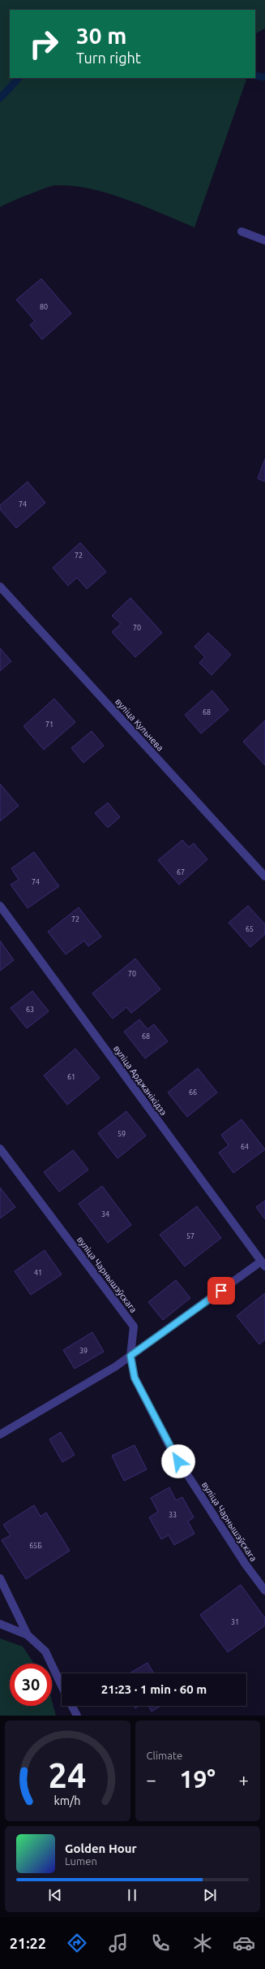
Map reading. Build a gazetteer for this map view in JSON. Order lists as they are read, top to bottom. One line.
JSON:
{"streets":{"street":["вуліца Кульнева","вуліца Арджанікідзэ","вуліца Чарнышэўскага"]},"house_numbers":["80","74","72","70","68","71","67","74","72","65","70","63","68","61","66","59","64","34","57","41","39","33","65Б","31"],"page":{"turn":["30 m","Turn right"],"limit":"30","trip":"21:23 · 1 min · 60 m","tile":"Climate","heat":["−","19°","+"],"song":["Golden Hour","Lumen"],"tabs":"21:22","gauge":["24","km/h"]}}
